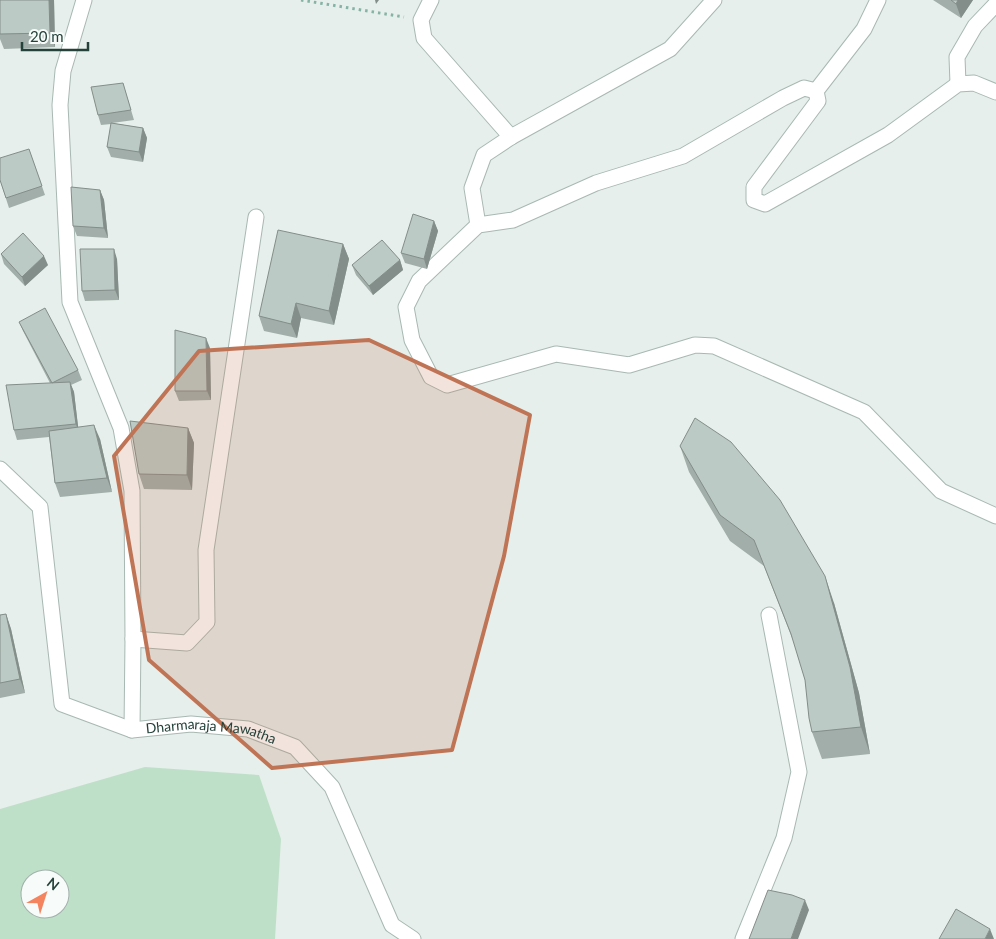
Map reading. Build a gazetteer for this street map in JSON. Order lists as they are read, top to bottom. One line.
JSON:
{"streets":{"street":["Dharmaraja Mawatha"]},"scale_bar":"20 m","north":"top right"}
